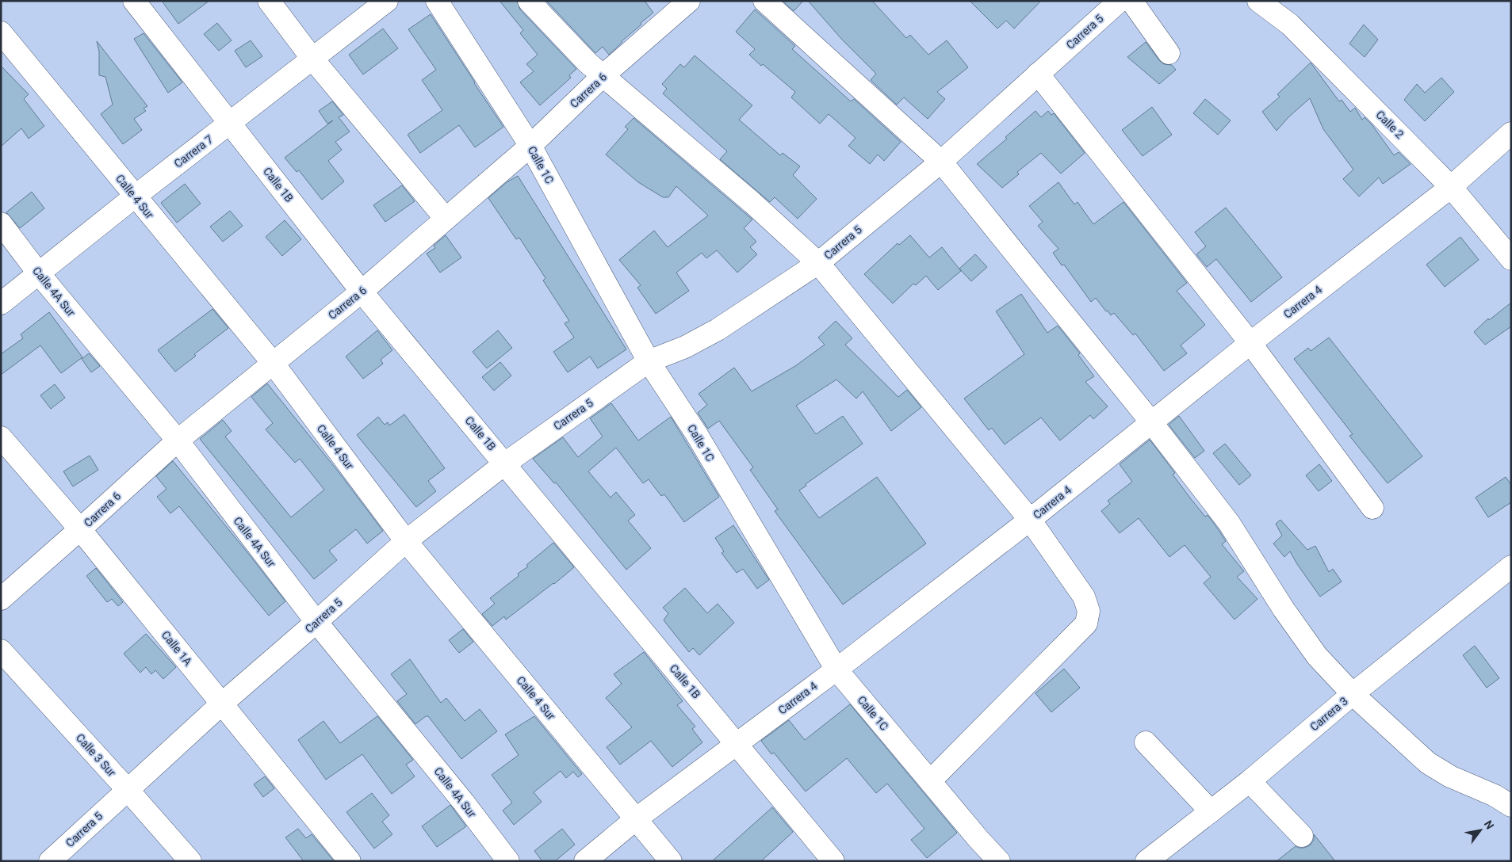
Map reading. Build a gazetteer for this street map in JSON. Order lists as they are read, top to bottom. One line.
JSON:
{"streets":{"street":["Carrera 5","Carrera 6","Calle 2","Carrera 7","Calle 1C","Calle 1B","Calle 4 Sur","Calle 4A Sur","Carrera 4","Calle 1A","Carrera 3","Calle 3 Sur"]},"crossings":[["Carrera 5","Calle 1C"],["Carrera 5","Calle 1B"],["Carrera 5","Calle 4 Sur"],["Carrera 5","Calle 4A Sur"],["Carrera 5","Calle 1A"],["Carrera 5","Calle 3 Sur"],["Carrera 6","Calle 1C"],["Carrera 6","Calle 1B"],["Carrera 6","Calle 4 Sur"],["Carrera 6","Calle 4A Sur"],["Carrera 6","Calle 1A"],["Calle 2","Carrera 4"],["Carrera 7","Calle 1B"],["Carrera 7","Calle 4 Sur"],["Carrera 7","Calle 4A Sur"],["Calle 1C","Carrera 4"],["Calle 1B","Carrera 4"],["Calle 4 Sur","Carrera 4"]],"north":"top right"}
